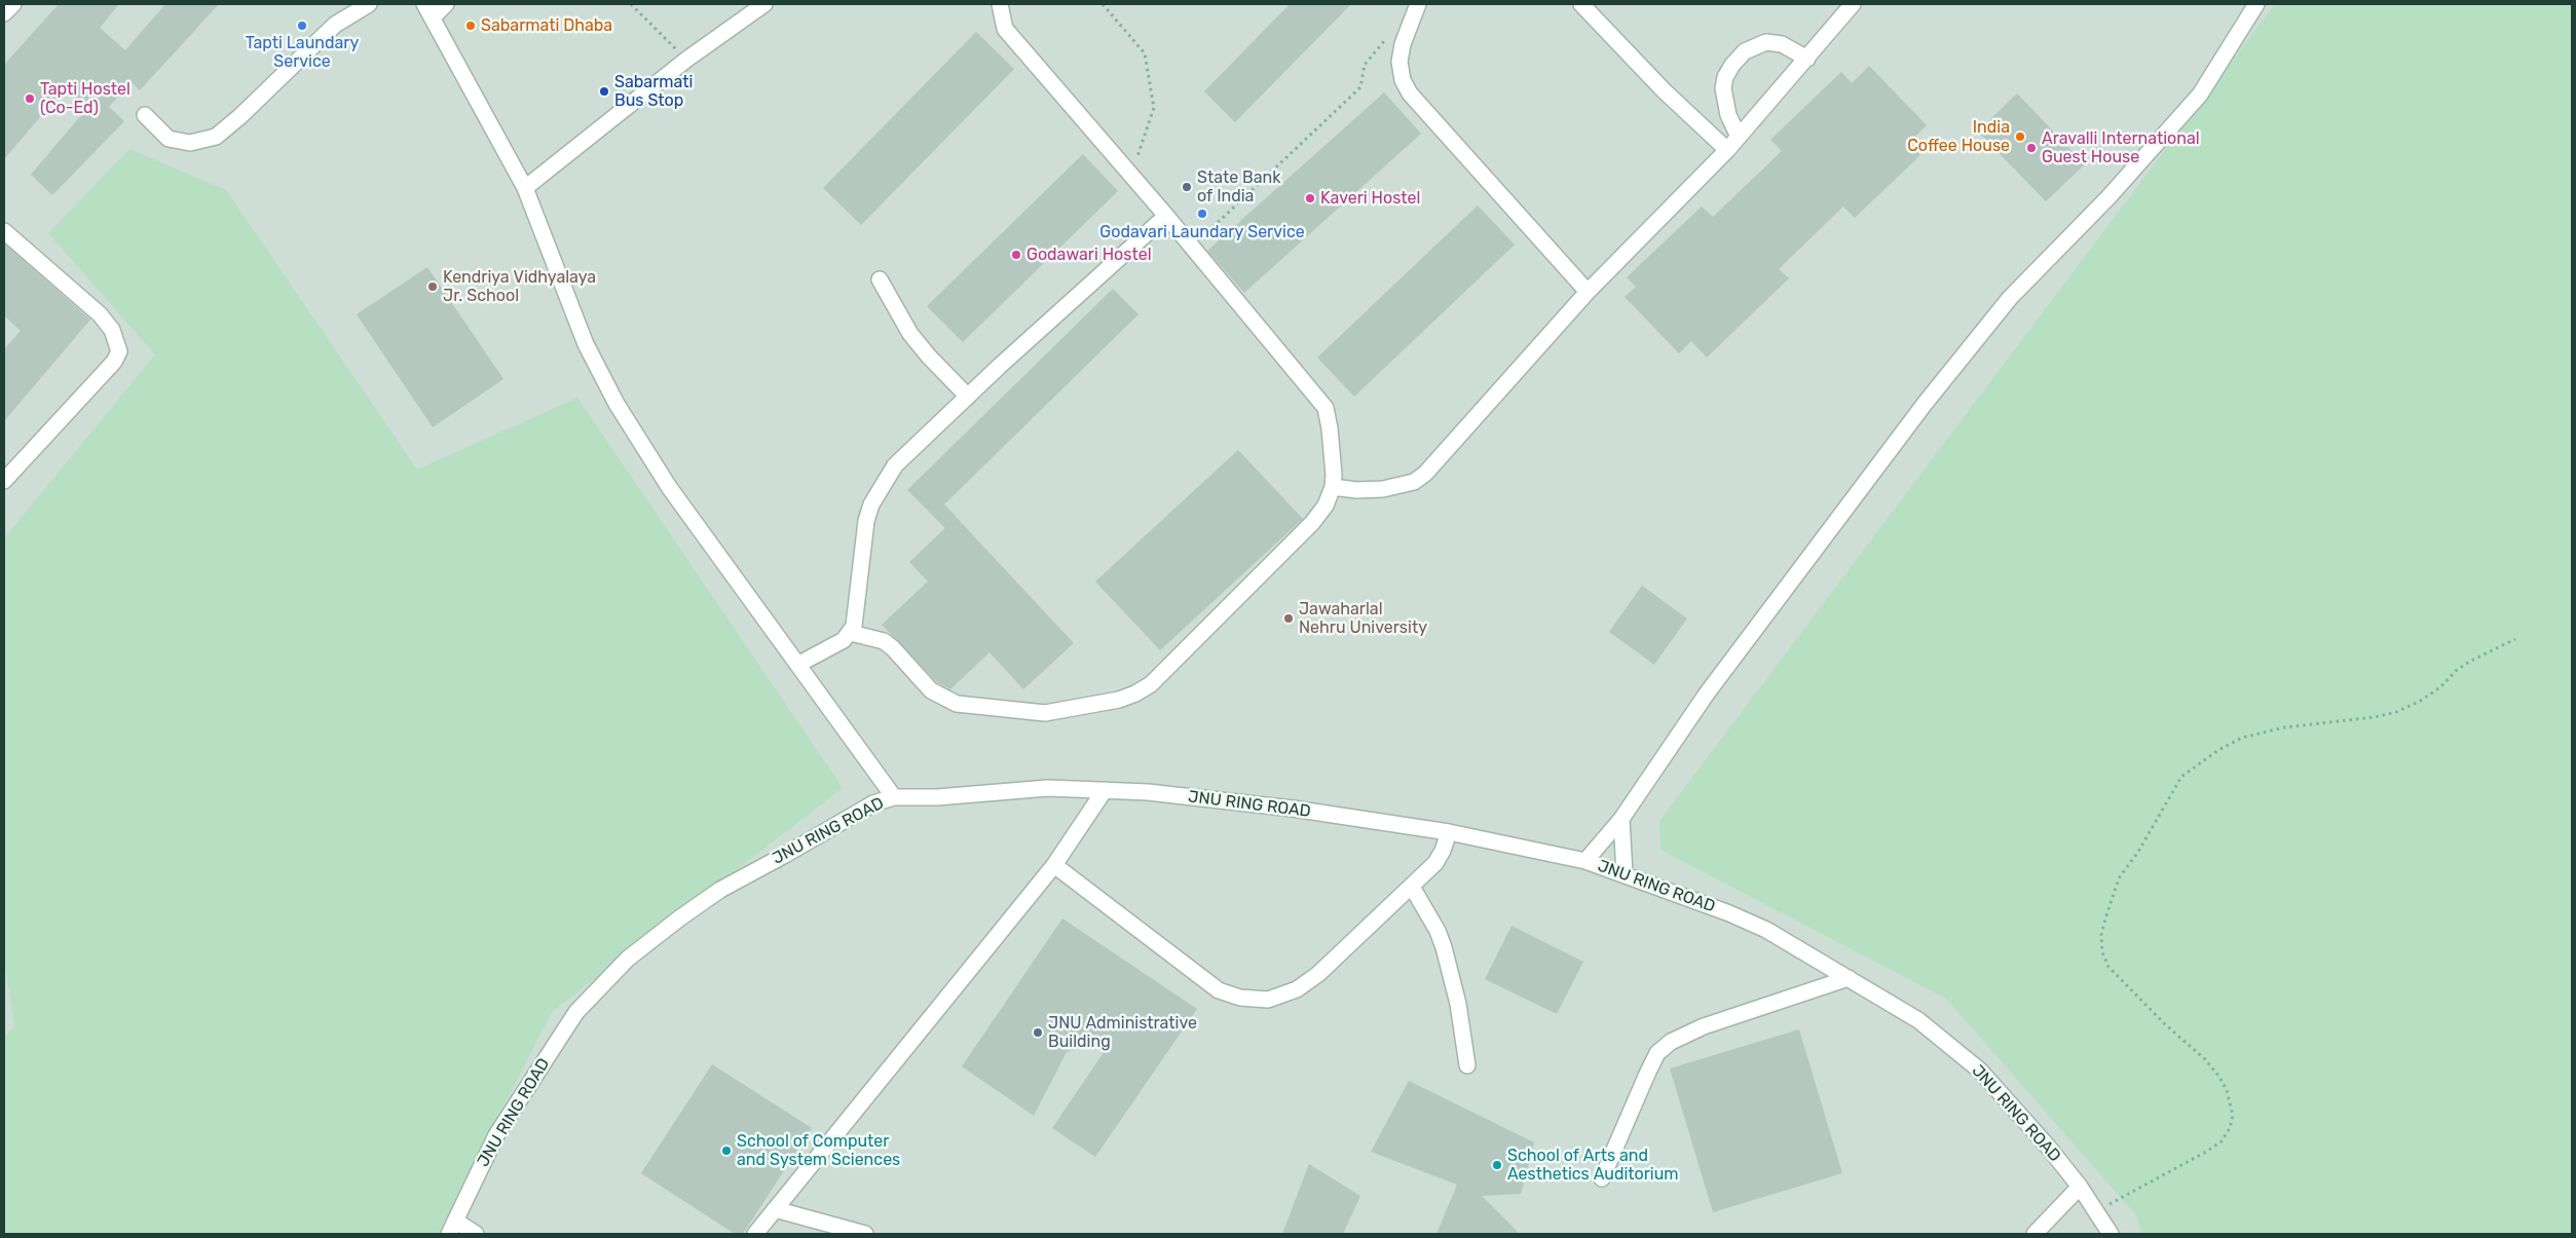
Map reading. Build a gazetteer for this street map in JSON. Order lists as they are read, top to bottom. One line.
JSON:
{"streets":{"lane":["JNU RING ROAD"]},"places":["Tapti Laundary Service","Sabarmati Dhaba","Sabarmati Bus Stop","Tapti Hostel (Co-Ed)","India Coffee House","Aravalli International Guest House","State Bank of India","Kaveri Hostel","Godavari Laundary Service","Godawari Hostel","Kendriya Vidhyalaya Jr. School","Jawaharlal Nehru University","JNU Administrative Building","School of Computer and System Sciences","School of Arts and Aesthetics Auditorium"]}
